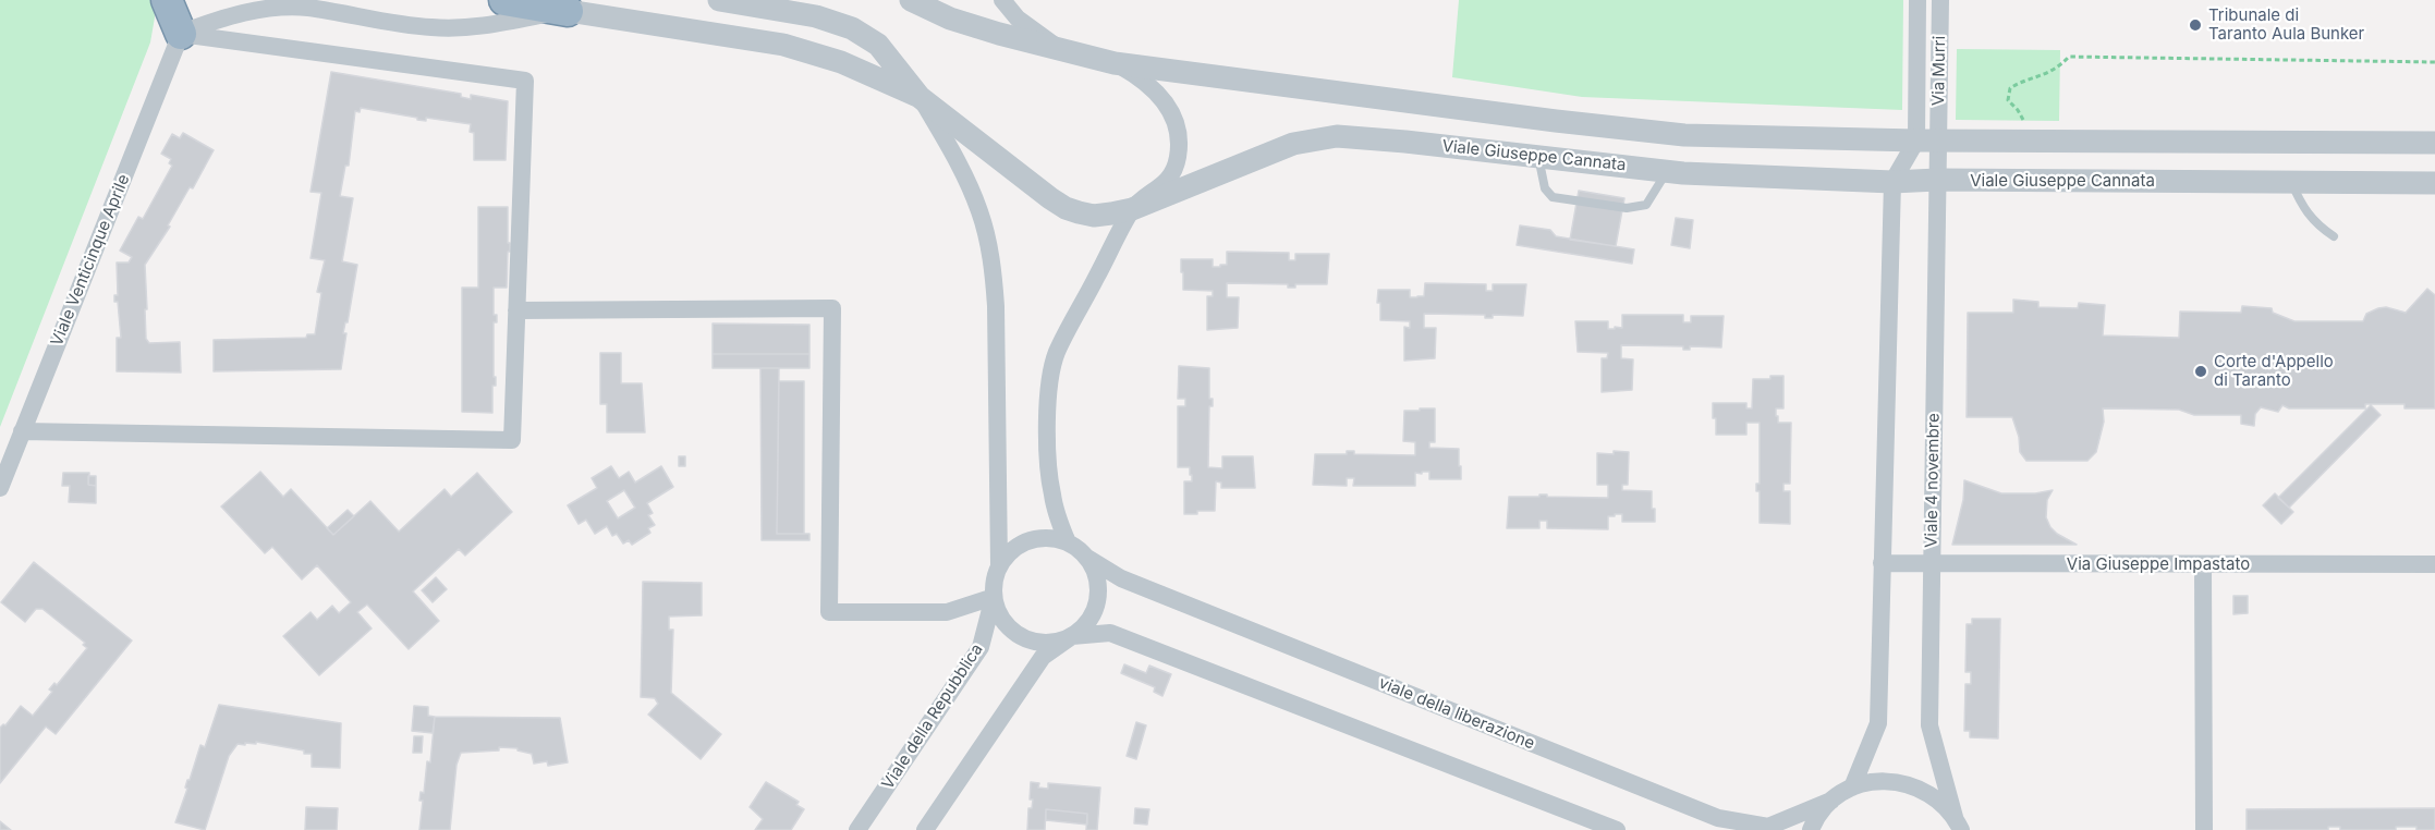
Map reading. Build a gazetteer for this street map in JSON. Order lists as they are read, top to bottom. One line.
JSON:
{"streets":{"street":["Via Murri","Viale Giuseppe Cannata","Viale Venticinque Aprile","Viale 4 novembre","Via Giuseppe Impastato","viale della liberazione","Viale della Repubblica"]},"crossings":[["Via Murri","Viale 4 novembre"],["Viale Giuseppe Cannata","Viale 4 novembre"],["Viale 4 novembre","Via Giuseppe Impastato"],["Viale 4 novembre","viale della liberazione"],["viale della liberazione","Viale della Repubblica"]],"places":["Tribunale di Taranto Aula Bunker","Corte d'Appello di Taranto"]}
